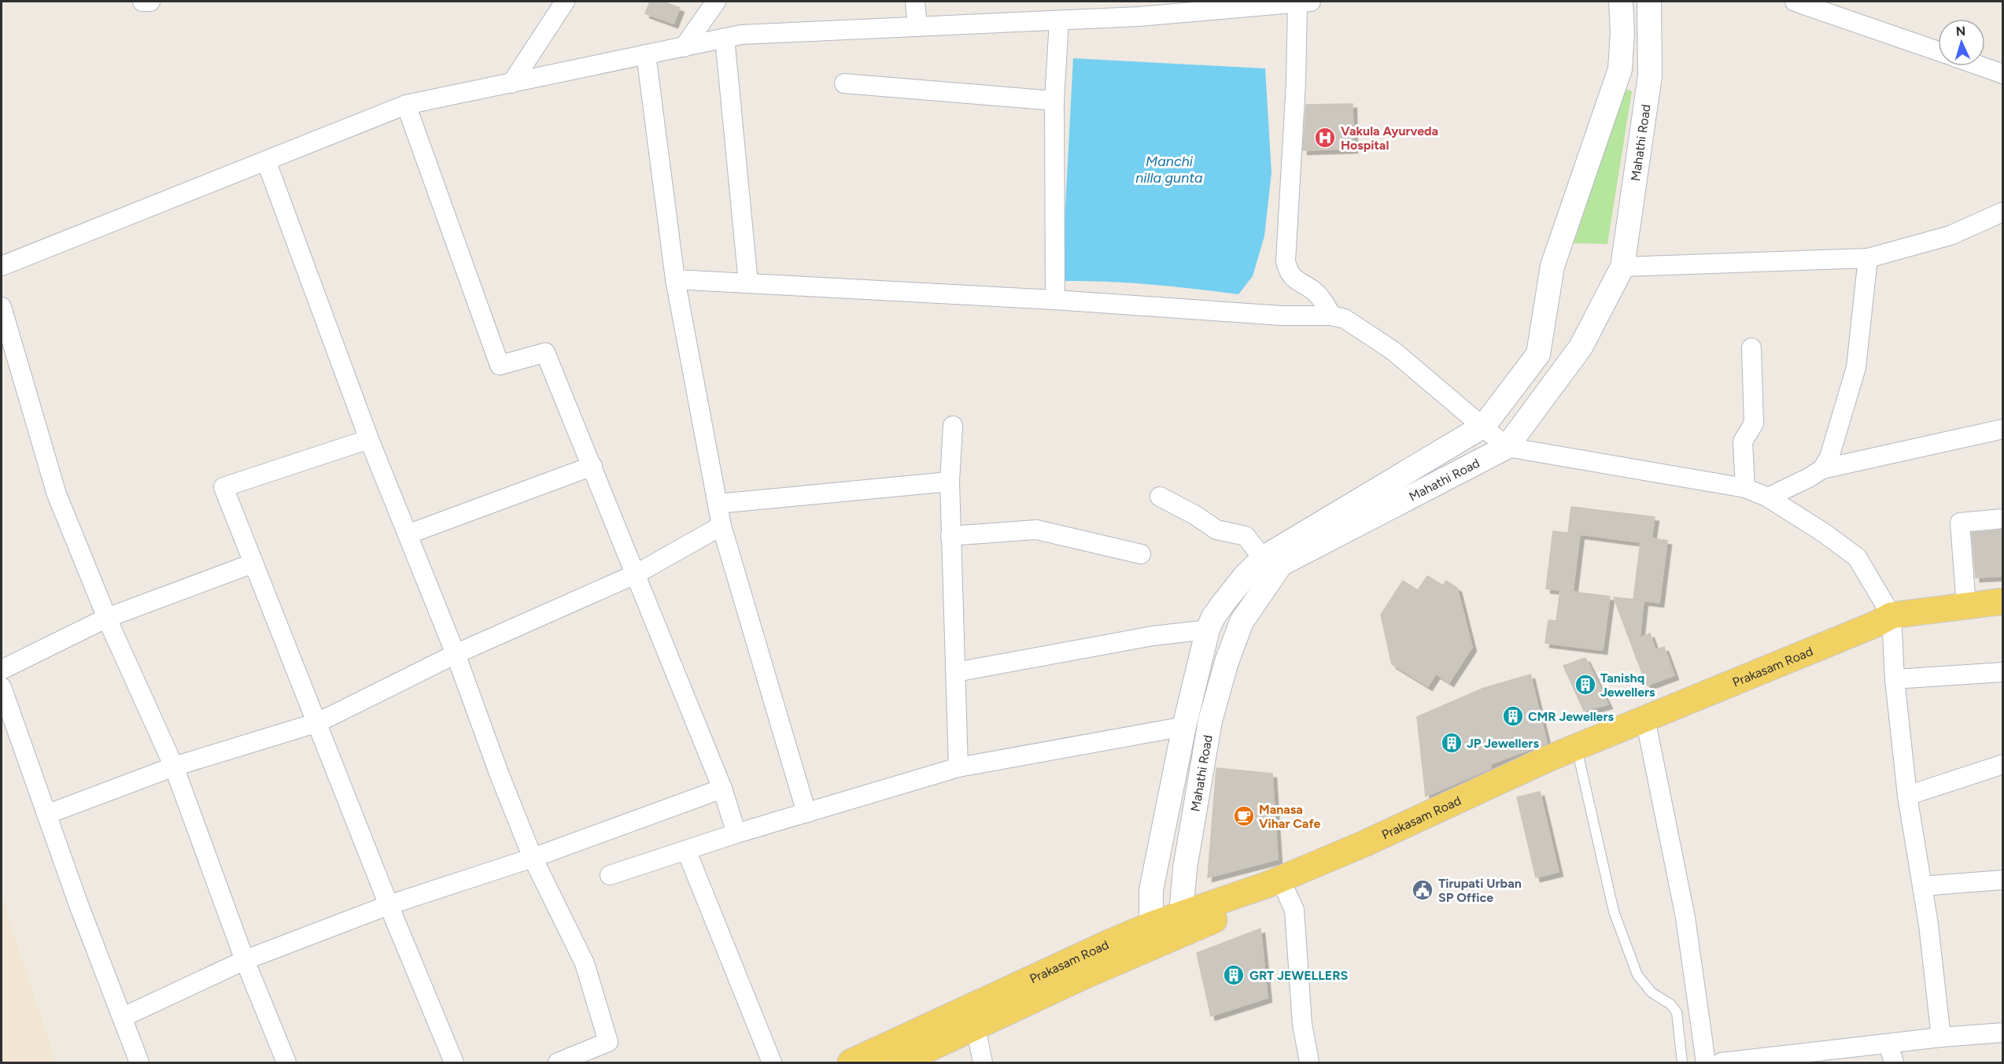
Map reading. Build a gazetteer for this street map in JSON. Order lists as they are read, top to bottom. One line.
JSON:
{"streets":{"main road":["Prakasam Road"],"street":["Mahathi Road"]},"crossings":[["Mahathi Road","Prakasam Road"]],"water":["Manchi nilla gunta"],"places":{"hospital":["Vakula Ayurveda Hospital"],"building":["Tanishq Jewellers","CMR Jewellers","JP Jewellers","GRT JEWELLERS"],"cafe":["Manasa Vihar Cafe"],"public building":["Tirupati Urban SP Office"]},"north":"top"}
